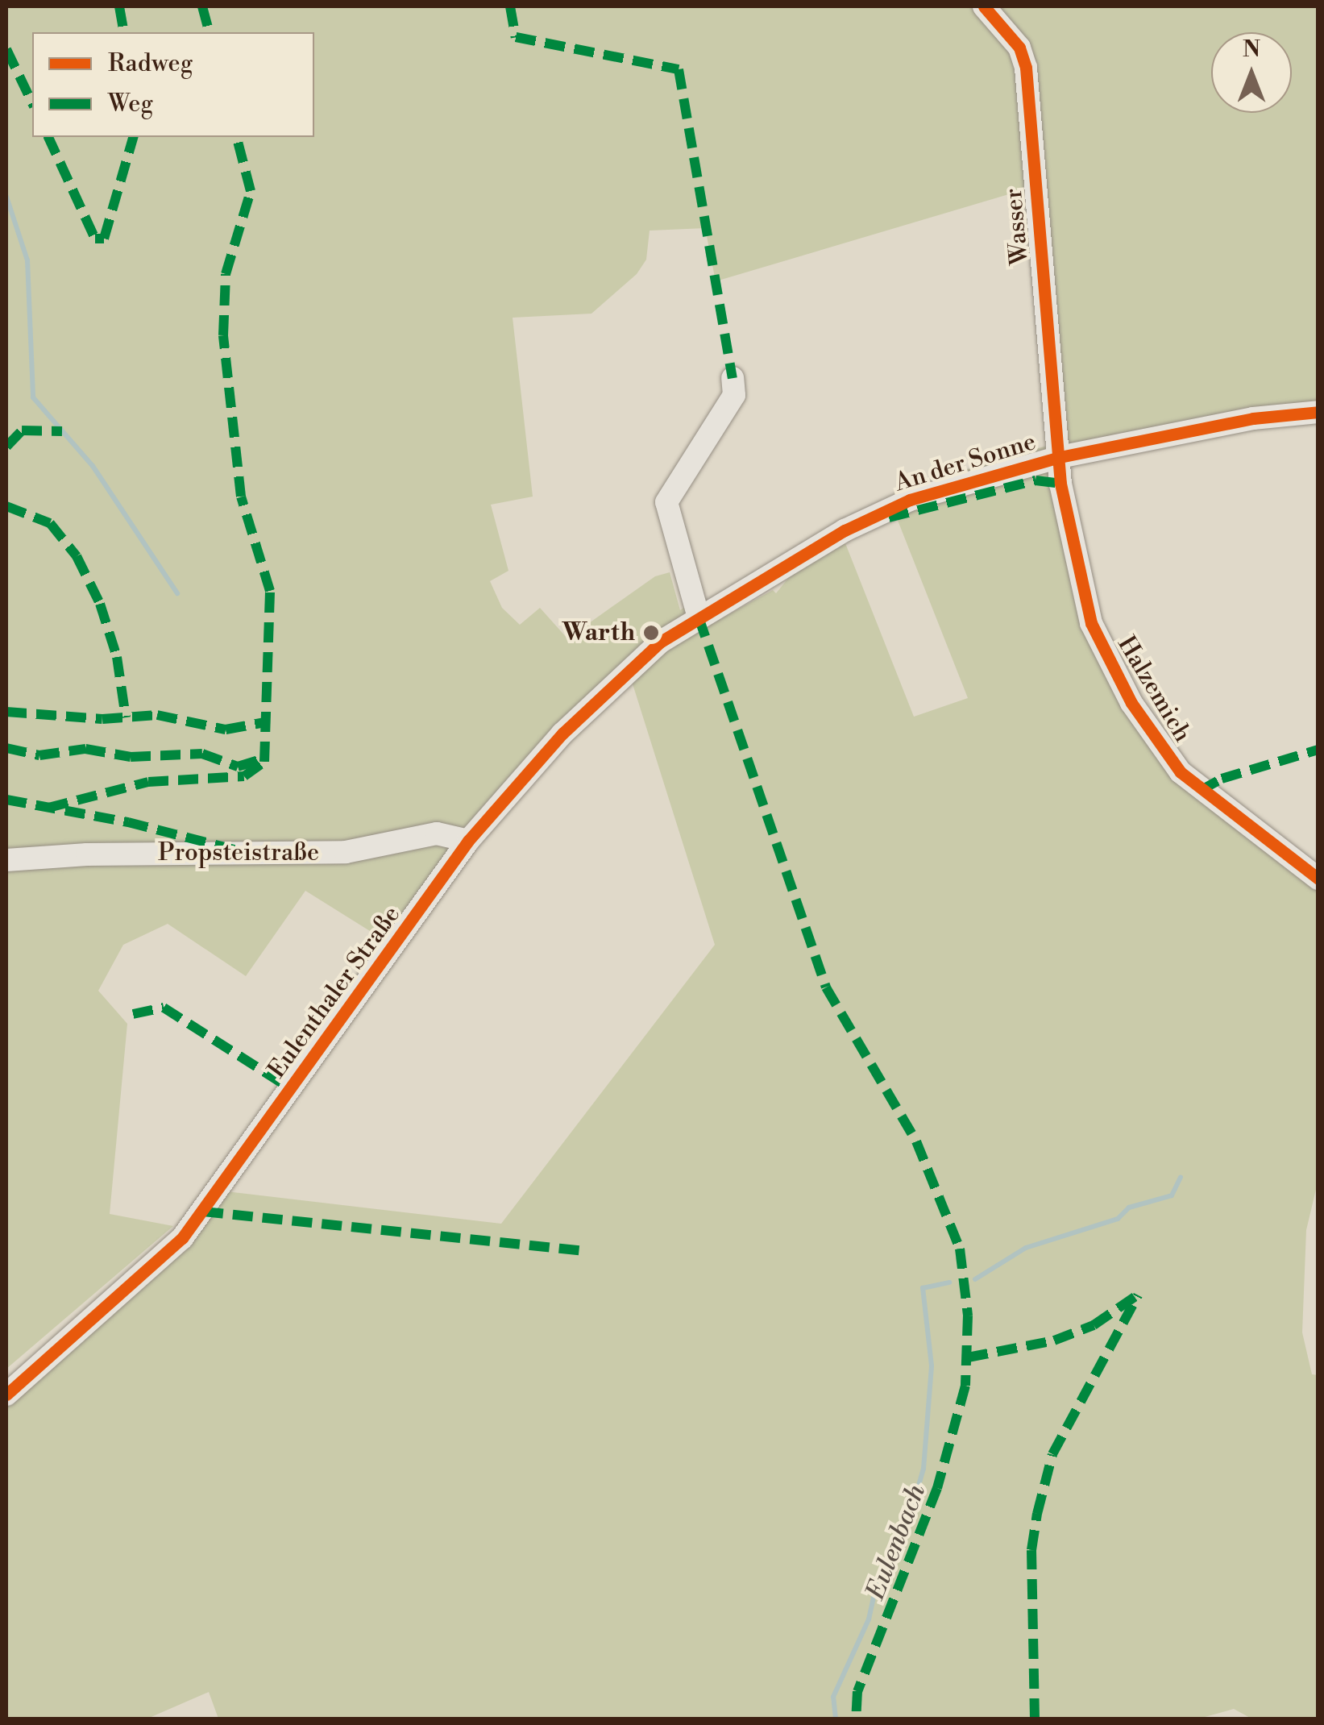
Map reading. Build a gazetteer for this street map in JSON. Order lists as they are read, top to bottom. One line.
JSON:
{"streets":{"street":["Wasser","An der Sonne","Halzemich","Propsteistraße","Eulenthaler Straße"]},"crossings":[["Wasser","An der Sonne"],["Wasser","Halzemich"],["An der Sonne","Halzemich"],["An der Sonne","Eulenthaler Straße"],["Propsteistraße","Eulenthaler Straße"]],"water":["Eulenbach"],"places":["Warth"],"legend":["Radweg","Weg"],"north":"top"}
